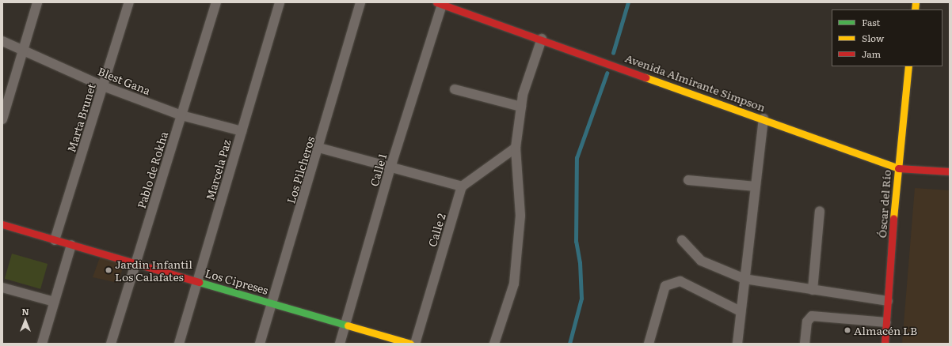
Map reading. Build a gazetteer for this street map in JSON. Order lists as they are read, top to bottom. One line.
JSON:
{"streets":{"street":["Blest Gana","Avenida Almirante Simpson","Marta Brunet","Pablo de Rokha","Marcela Paz","Los Pilcheros","Calle 1","Óscar del Río","Calle 2","Los Cipreses"]},"crossings":[["Blest Gana","Marta Brunet"],["Blest Gana","Pablo de Rokha"],["Blest Gana","Marcela Paz"],["Avenida Almirante Simpson","Calle 1"],["Avenida Almirante Simpson","Óscar del Río"],["Marta Brunet","Los Cipreses"],["Pablo de Rokha","Los Cipreses"],["Marcela Paz","Los Cipreses"],["Los Pilcheros","Los Cipreses"],["Calle 1","Los Cipreses"]],"places":["Jardin Infantil Los Calafates","Almacén LB"],"legend":["Fast","Slow","Jam"],"north":"top"}
